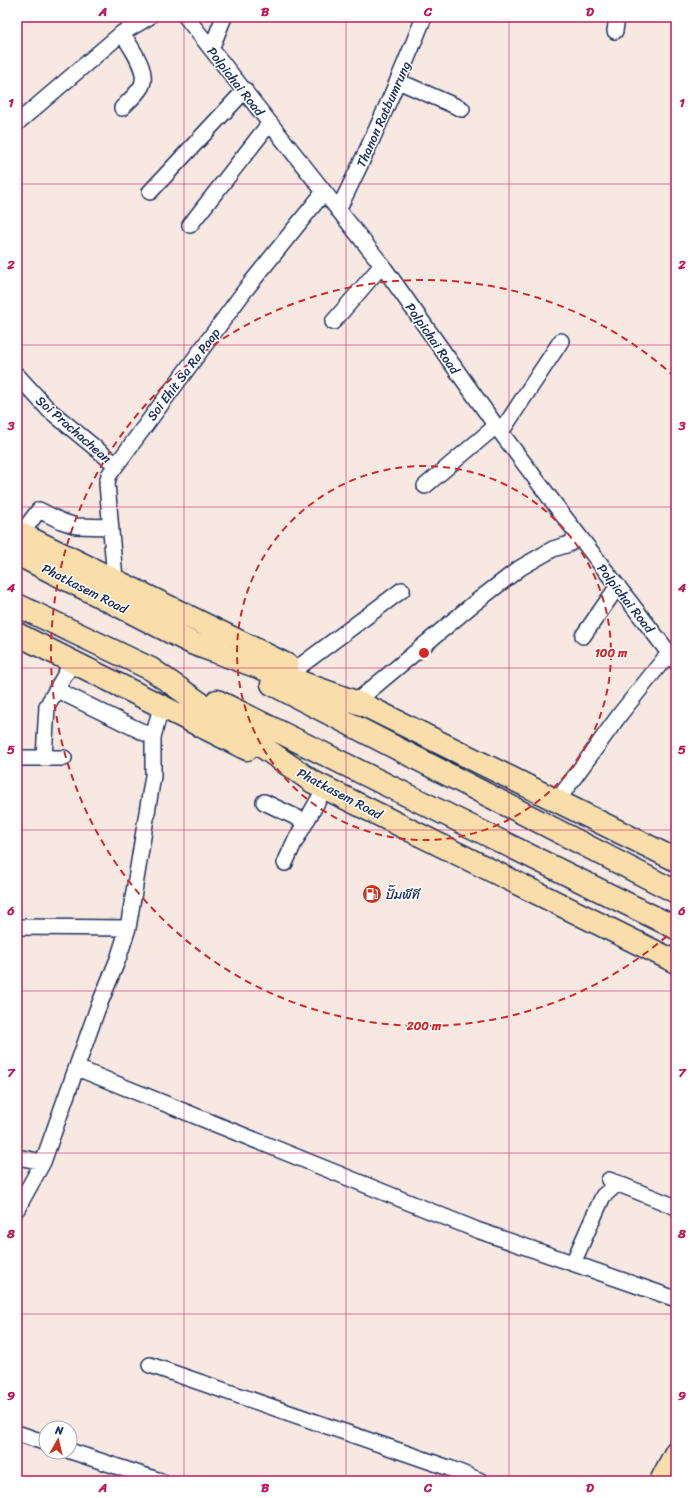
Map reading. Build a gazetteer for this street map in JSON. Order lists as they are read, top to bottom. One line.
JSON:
{"streets":{"highway":["Phatkasem Road"],"street":["Polpichai Road","Thanon Ratbumrung","Soi Ehit Sa Ra Paap","Soi Prachachean"]},"crossings":[["Polpichai Road","Thanon Ratbumrung"],["Polpichai Road","Soi Ehit Sa Ra Paap"],["Soi Ehit Sa Ra Paap","Soi Prachachean"]],"places":{"fuel station":["ปั๊มพีที"]},"north":"top","grid":{"columns":["A","B","C","D"],"rows":["1","2","3","4","5","6","7","8","9"]},"rings":["100 m","200 m"]}
